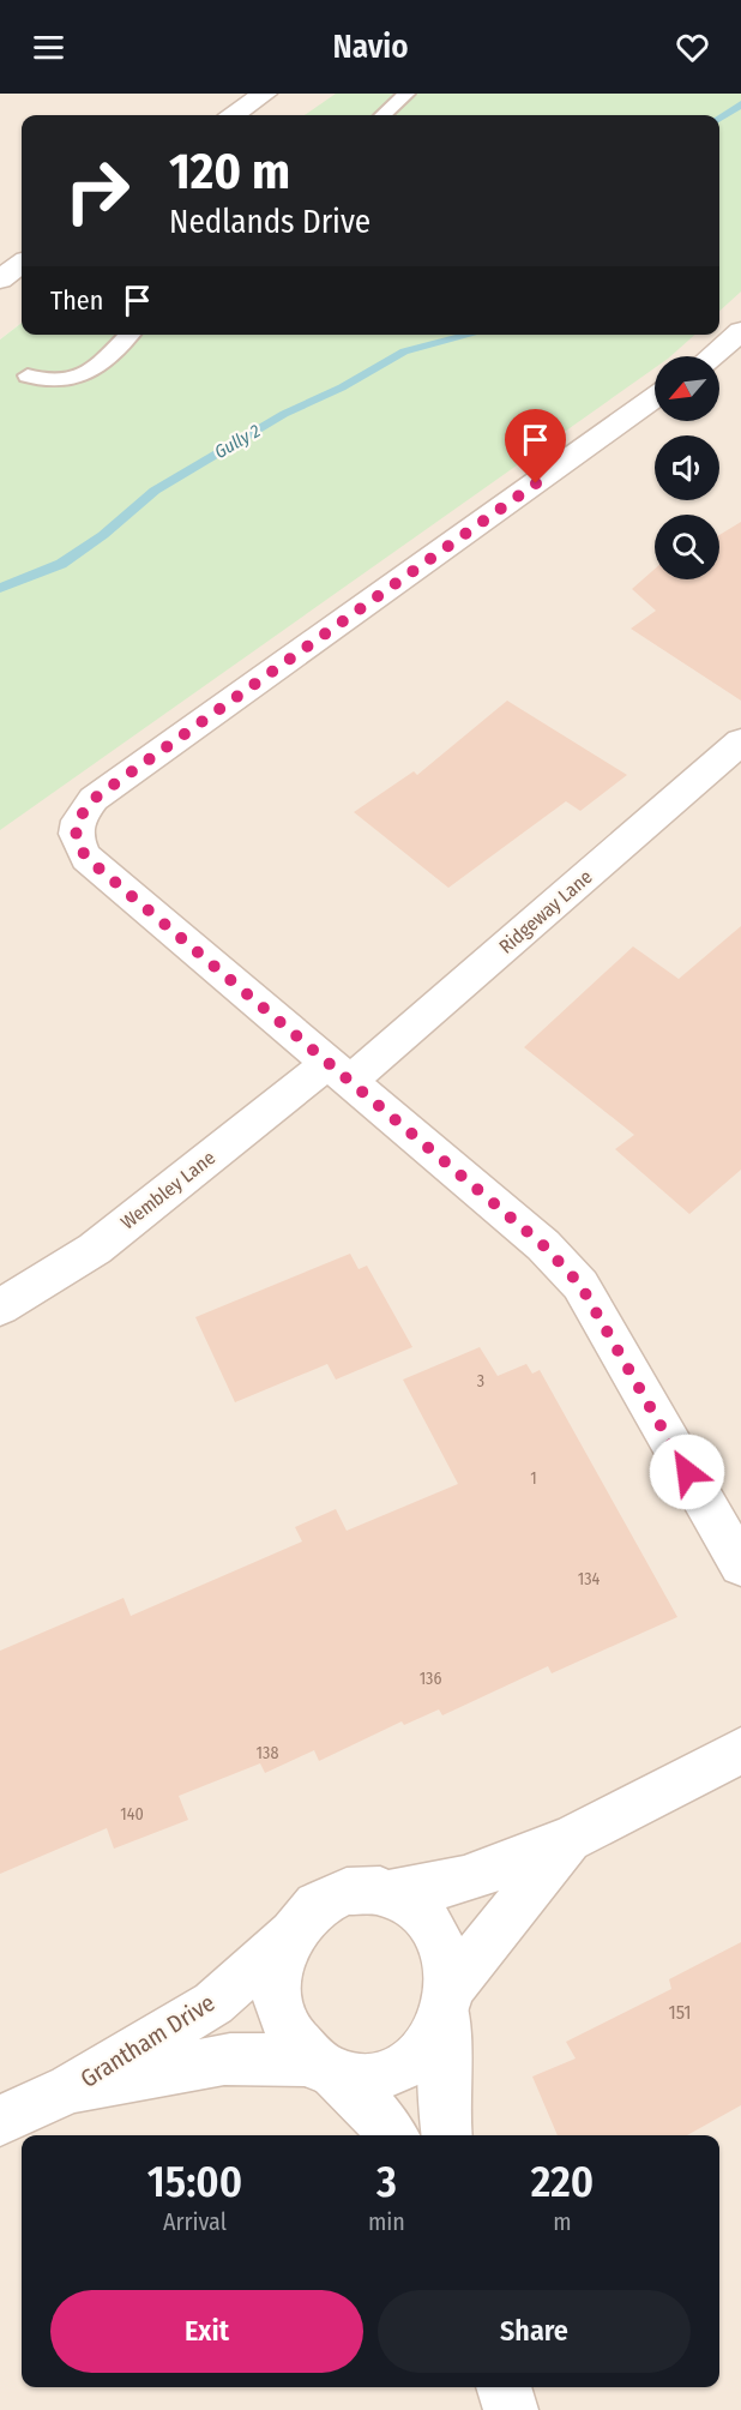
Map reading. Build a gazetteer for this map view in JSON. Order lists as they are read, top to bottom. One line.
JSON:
{"streets":{"street":["Ridgeway Lane","Wembley Lane","Grantham Drive"]},"crossings":[["Ridgeway Lane","Wembley Lane"]],"water":["Gully 2"],"house_numbers":["3","1","134","136","138","140","151"],"north":"bottom left","page":{"header":"Navio","turn":["120 m","Nedlands Drive"],"then":"Then","eta":["15:00","Arrival","3","min","220","m"],"buttons":["Exit","Share"]}}
